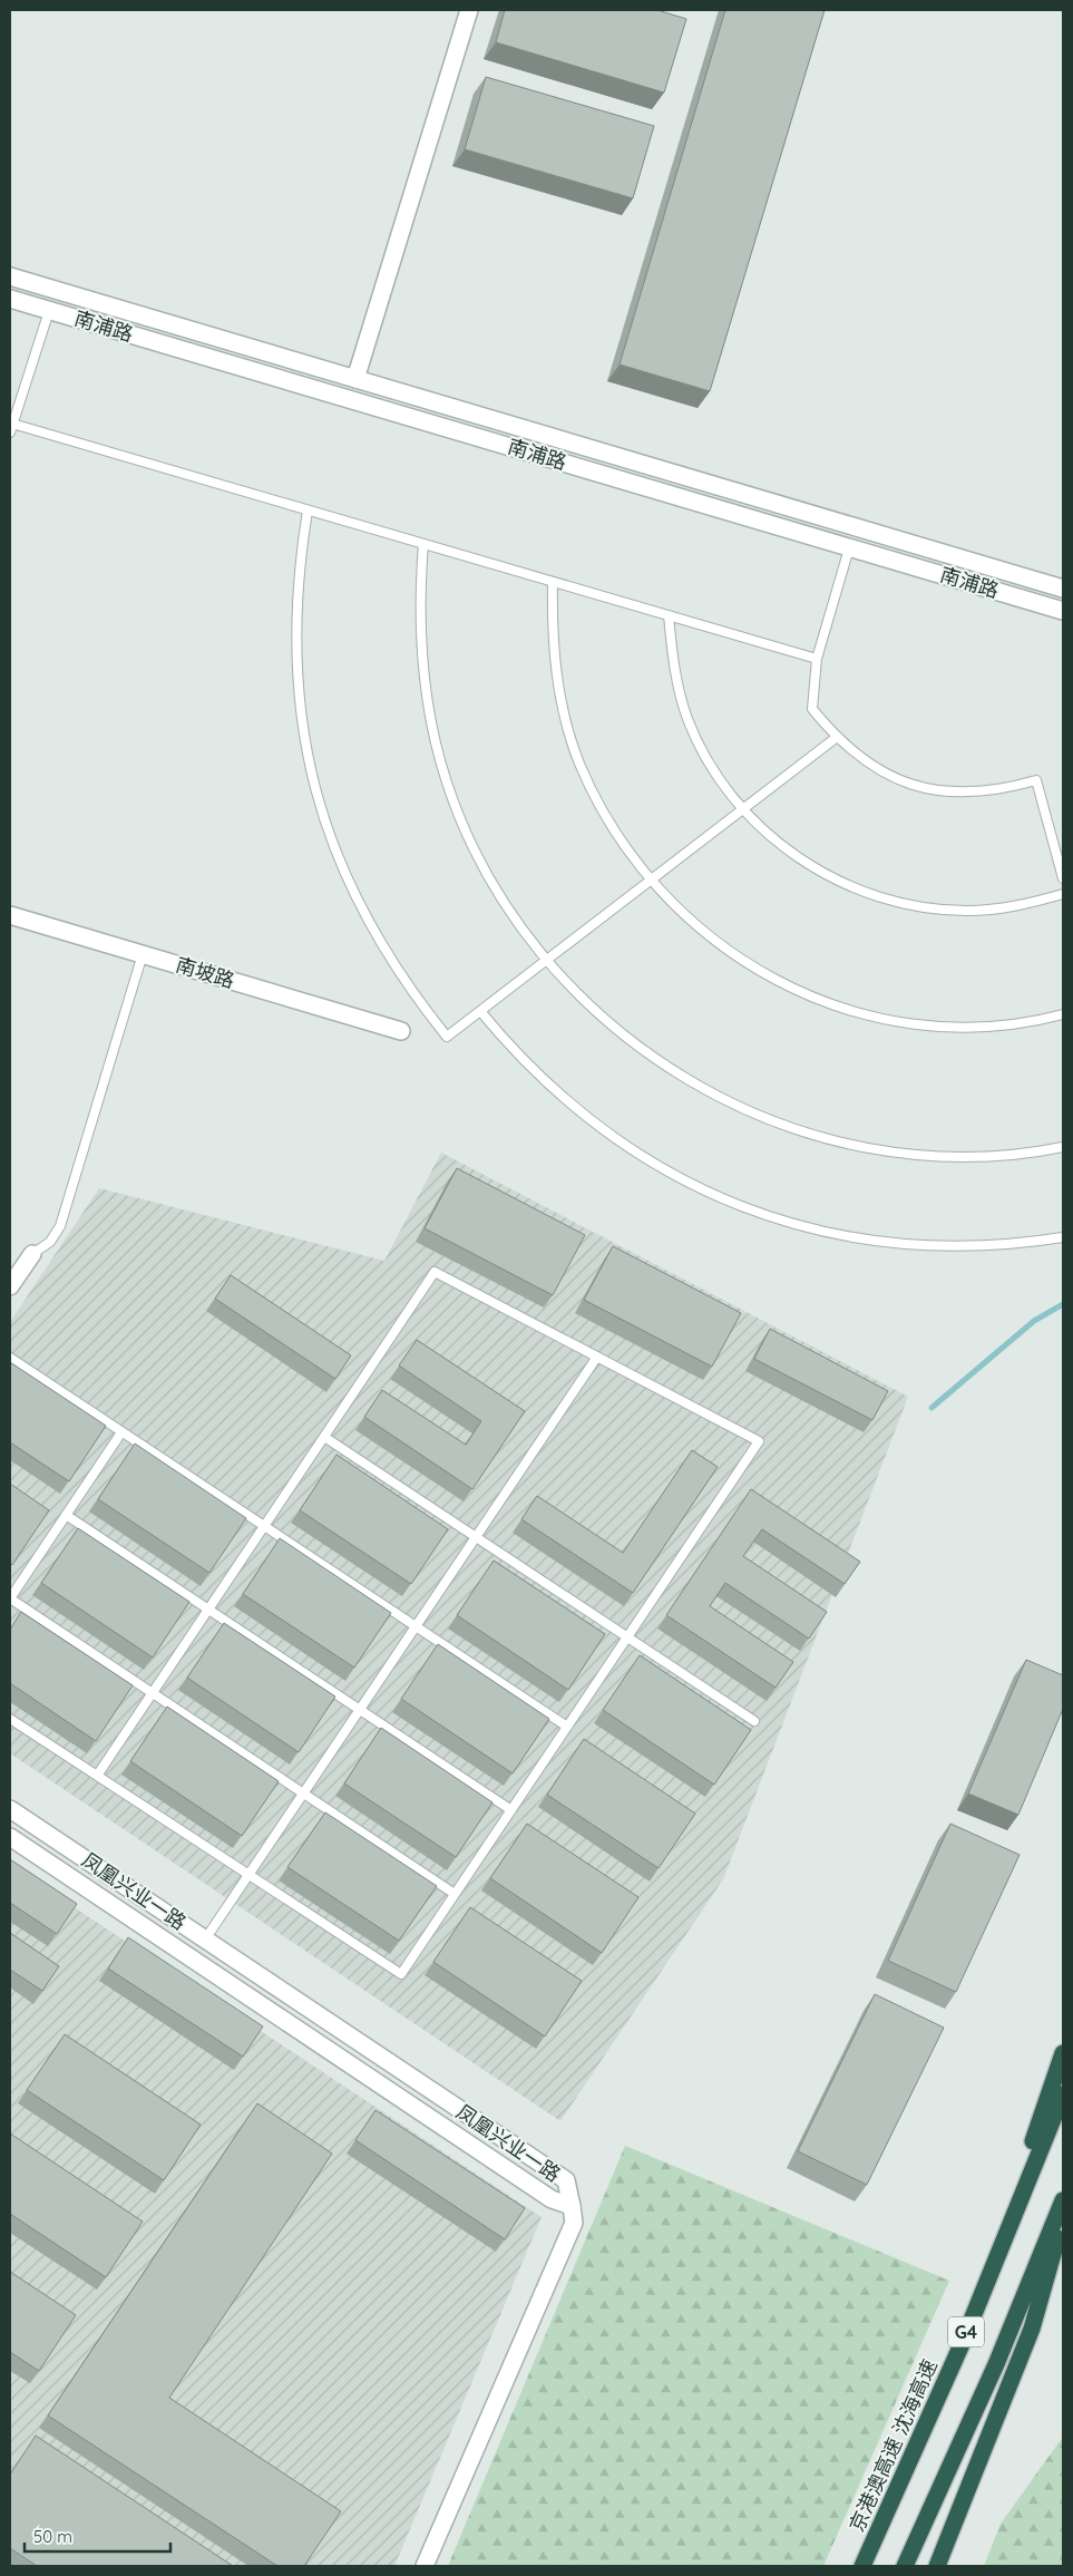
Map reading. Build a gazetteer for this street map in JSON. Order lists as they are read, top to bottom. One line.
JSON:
{"streets":{"highway":["G4","京港澳高速 沈海高速"],"street":["南浦路","南坡路","凤凰兴业一路"]},"scale_bar":"50 m"}
